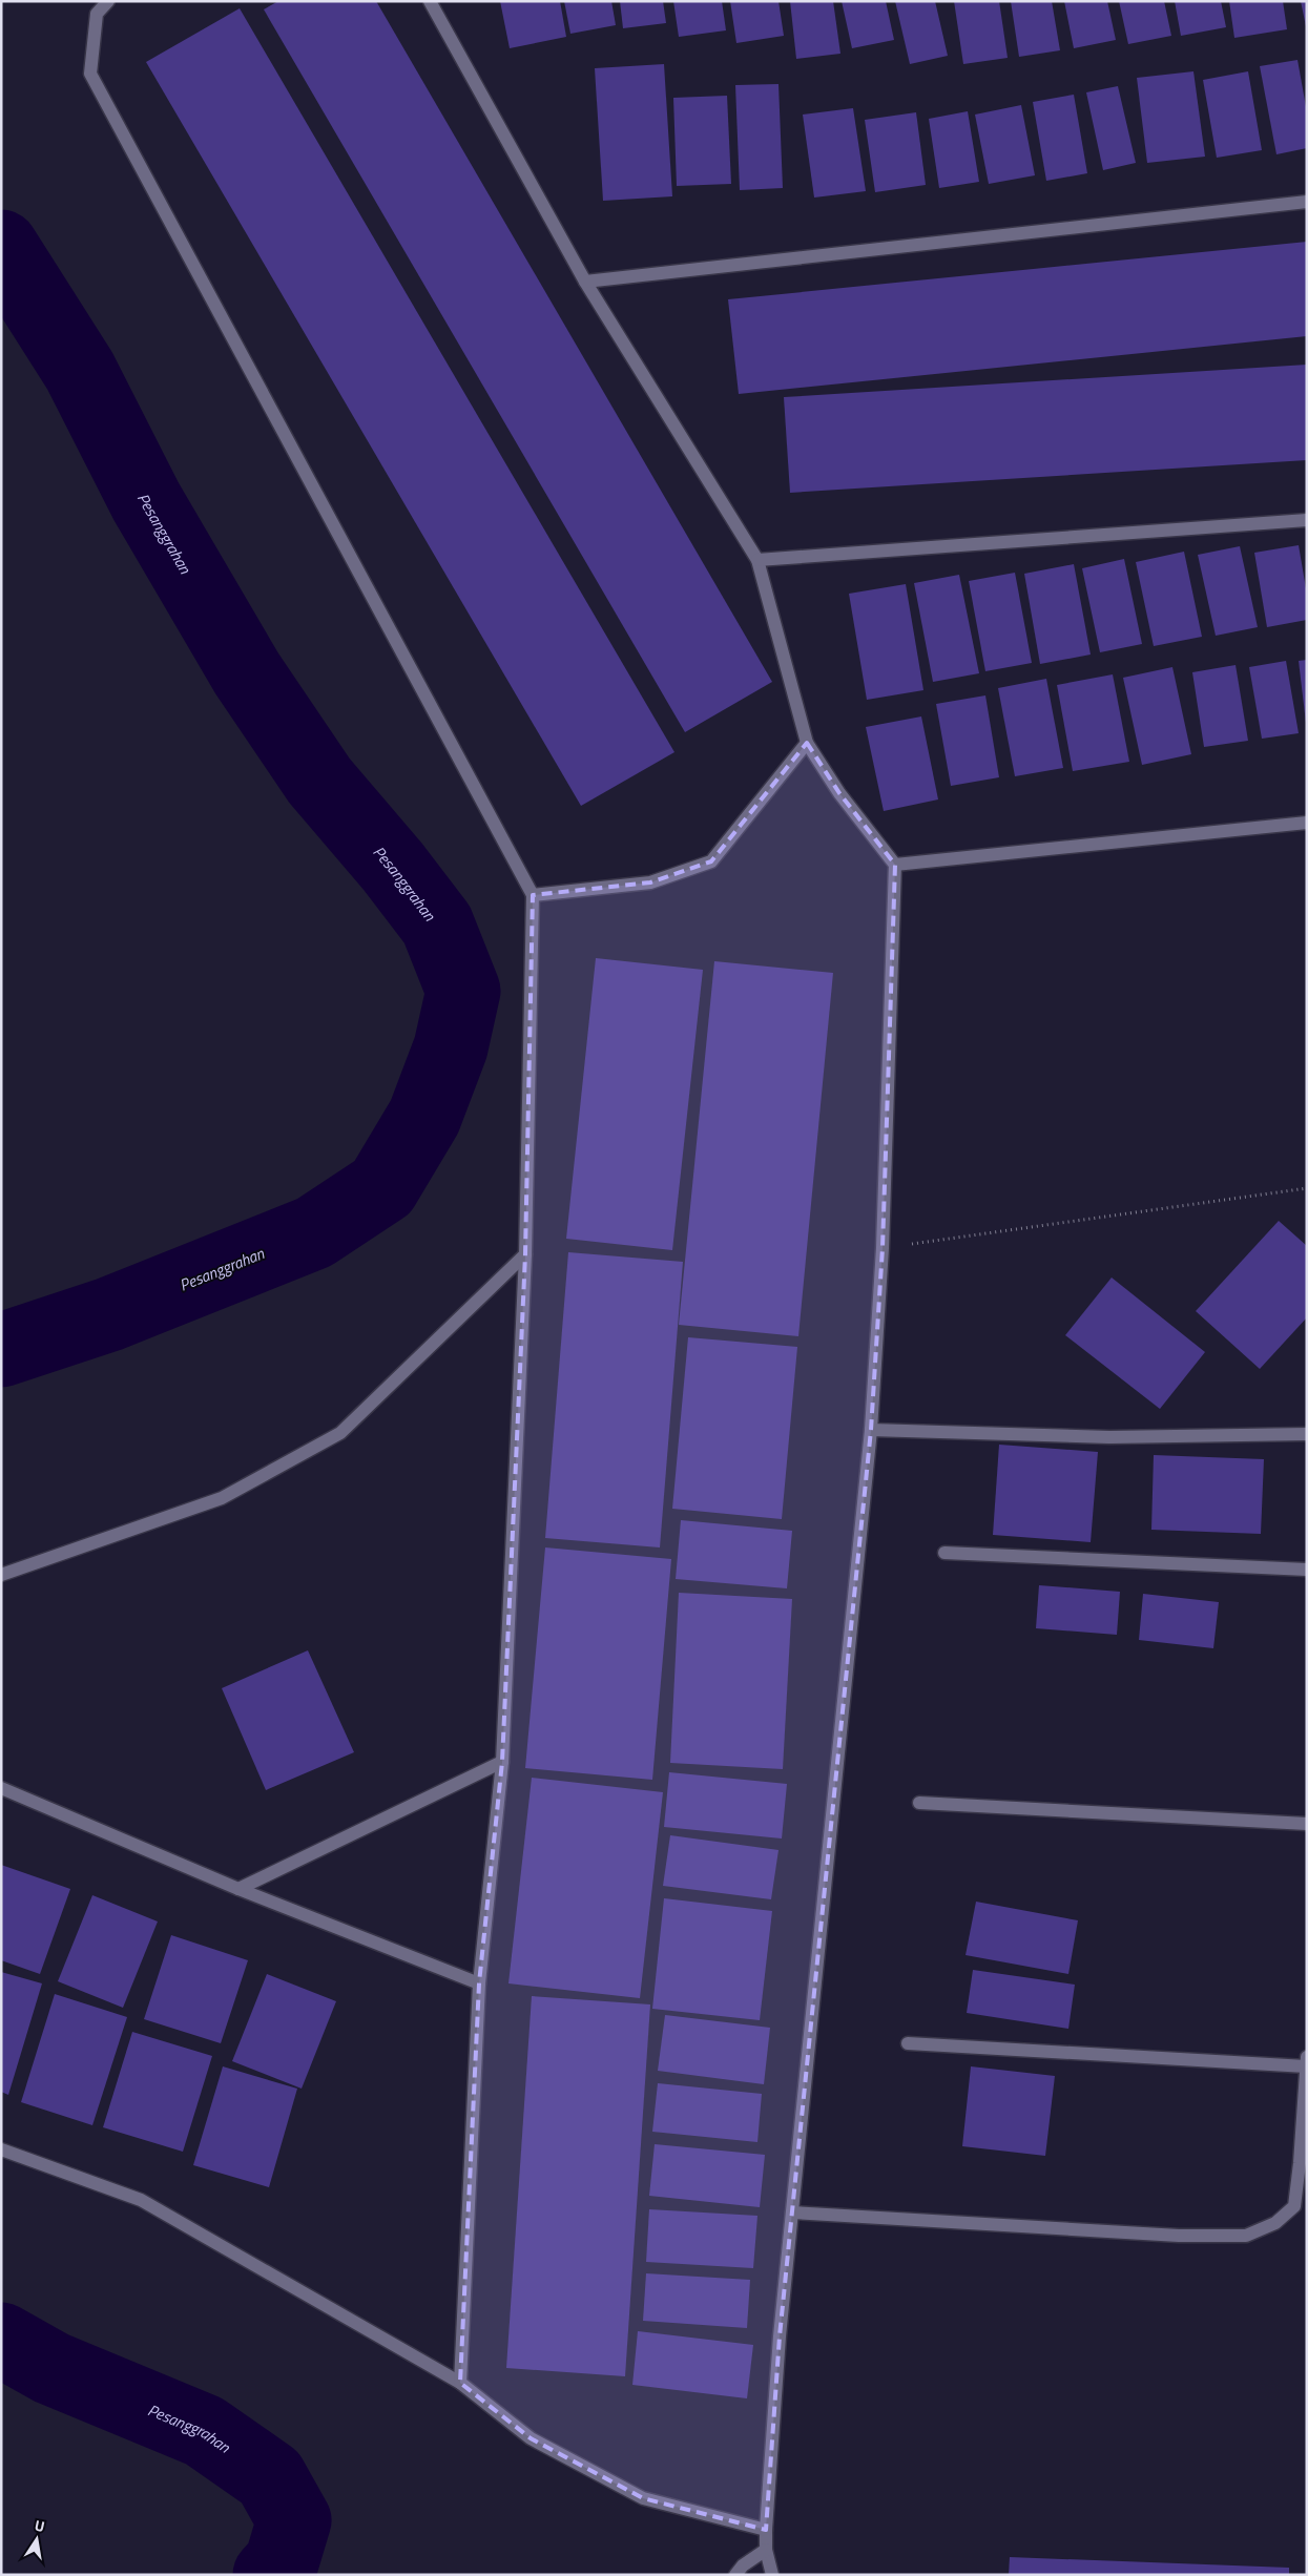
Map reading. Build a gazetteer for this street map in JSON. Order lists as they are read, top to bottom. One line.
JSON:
{"water":["Pesanggrahan"],"north":"top"}
